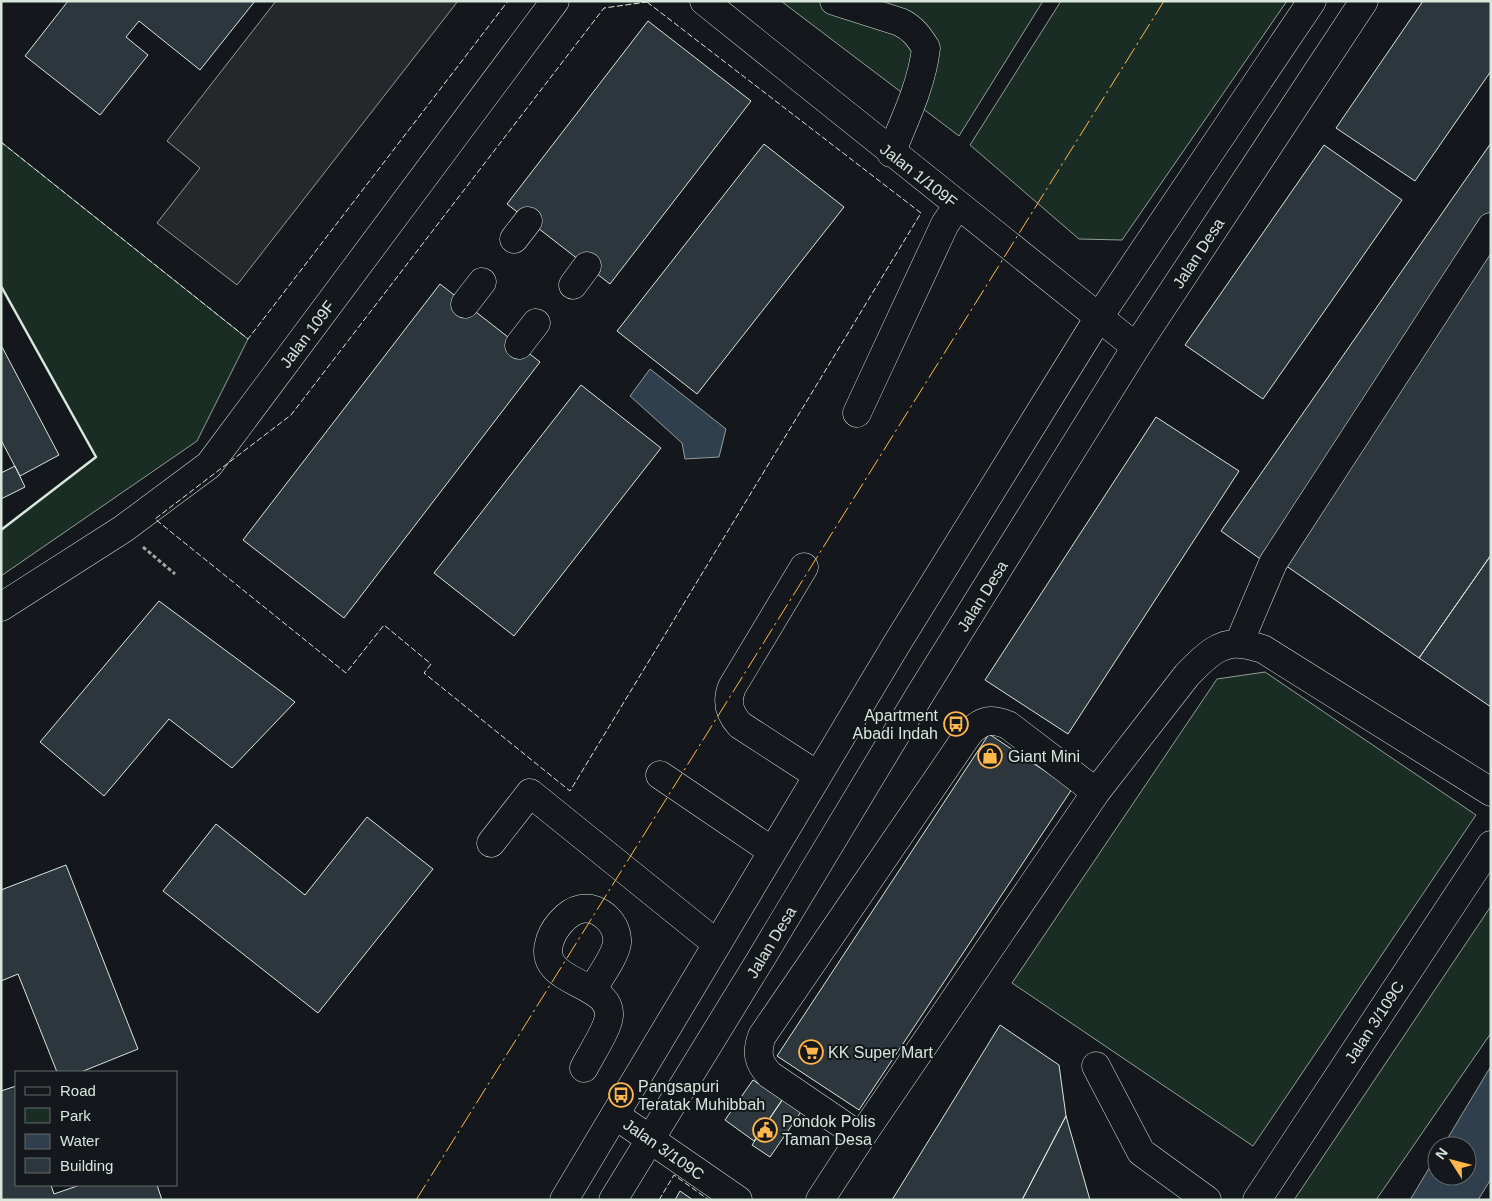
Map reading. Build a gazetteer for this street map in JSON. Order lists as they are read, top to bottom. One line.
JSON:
{"streets":{"main road":["Jalan 1/109F","Jalan Desa","Jalan 109F","Jalan 3/109C"]},"crossings":[["Jalan 1/109F","Jalan Desa"],["Jalan Desa","Jalan 3/109C"]],"places":{"bus stop":["Apartment Abadi Indah","Pangsapuri Teratak Muhibbah"],"shop":["Giant Mini"],"supermarket":["KK Super Mart"],"public building":["Pondok Polis Taman Desa"]},"legend":["Road","Park","Water","Building"],"north":"top left"}
